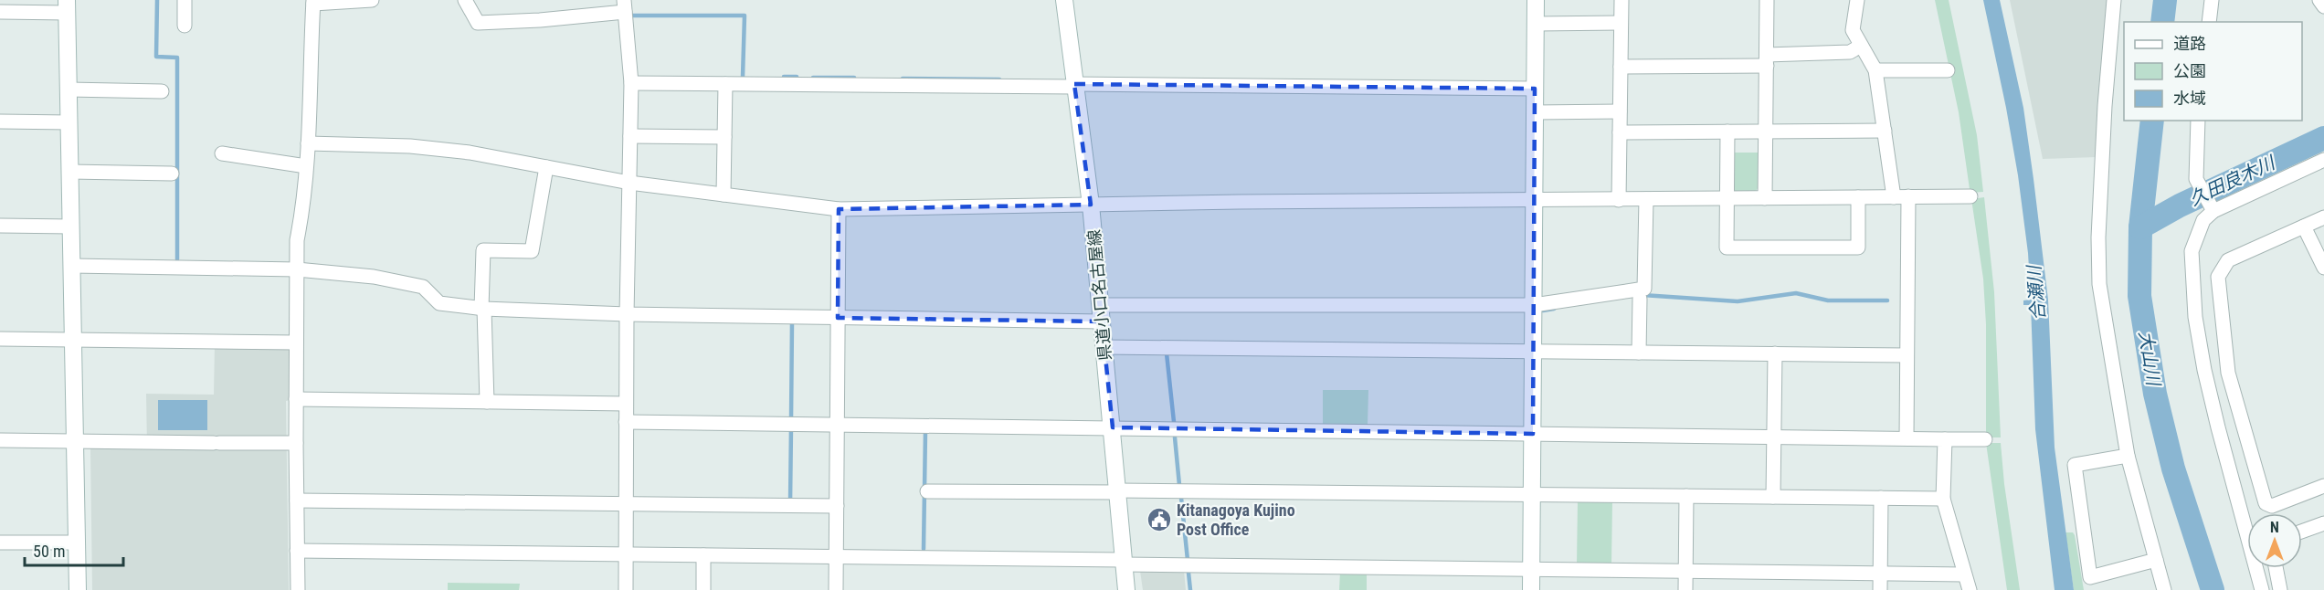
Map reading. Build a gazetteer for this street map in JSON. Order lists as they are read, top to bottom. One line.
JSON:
{"streets":{"street":["県道小口名古屋線"]},"water":["久田良木川","合瀬川","大山川"],"places":{"public building":["Kitanagoya Kujino Post Office"]},"legend":["道路","公園","水域"],"scale_bar":"50 m","north":"top"}
